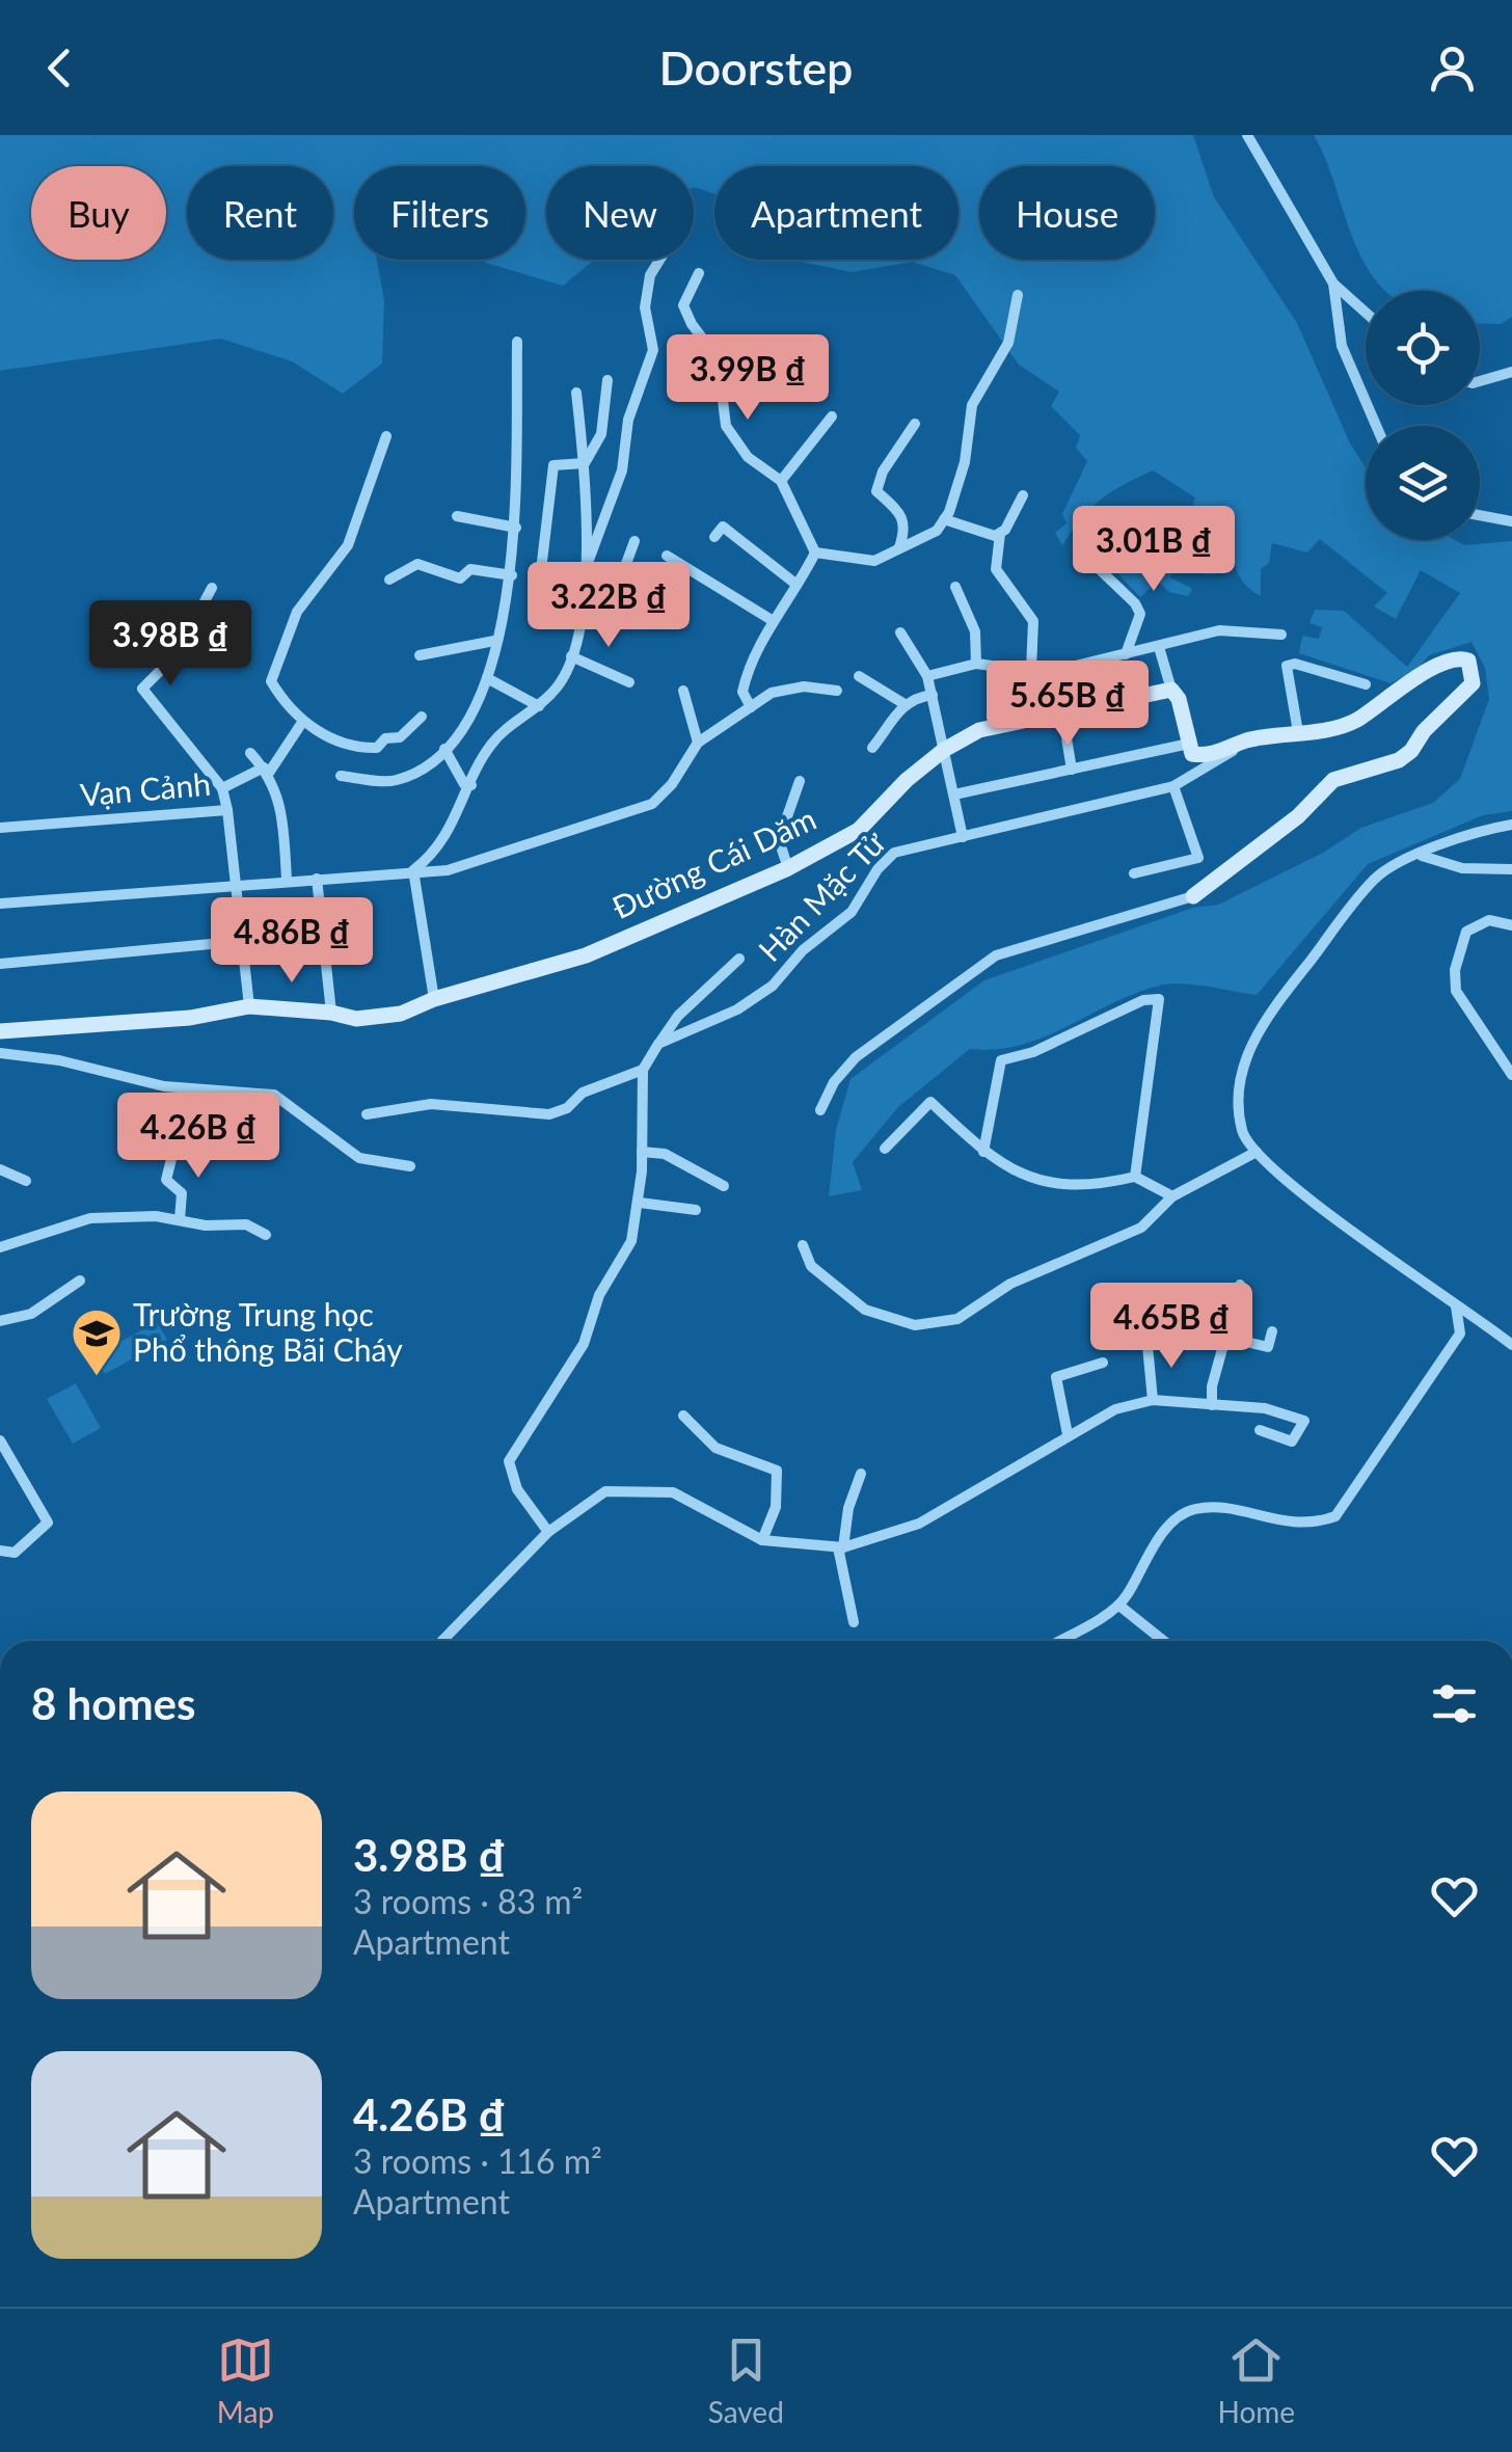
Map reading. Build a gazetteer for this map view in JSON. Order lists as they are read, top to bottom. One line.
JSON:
{"streets":{"street":["Vạn Cảnh","Đường Cái Dăm","Hàn Mặc Tử"]},"places":{"school or university":["Trường Trung học Phổ thông Bãi Cháy"]},"page":{"header":"Doorstep","chip":["Buy","Rent","Filters","New","Apartment","House"],"price":["3.99B ₫","3.01B ₫","3.22B ₫","3.98B ₫","5.65B ₫","4.86B ₫","4.26B ₫","4.65B ₫"],"heading":"8 homes","list":[{"name":"3.98B ₫","note":"3 rooms · 83 m² · Apartment"},{"name":"4.26B ₫","note":"3 rooms · 116 m² · Apartment"}],"tabs":["Map","Saved","Home"]}}
